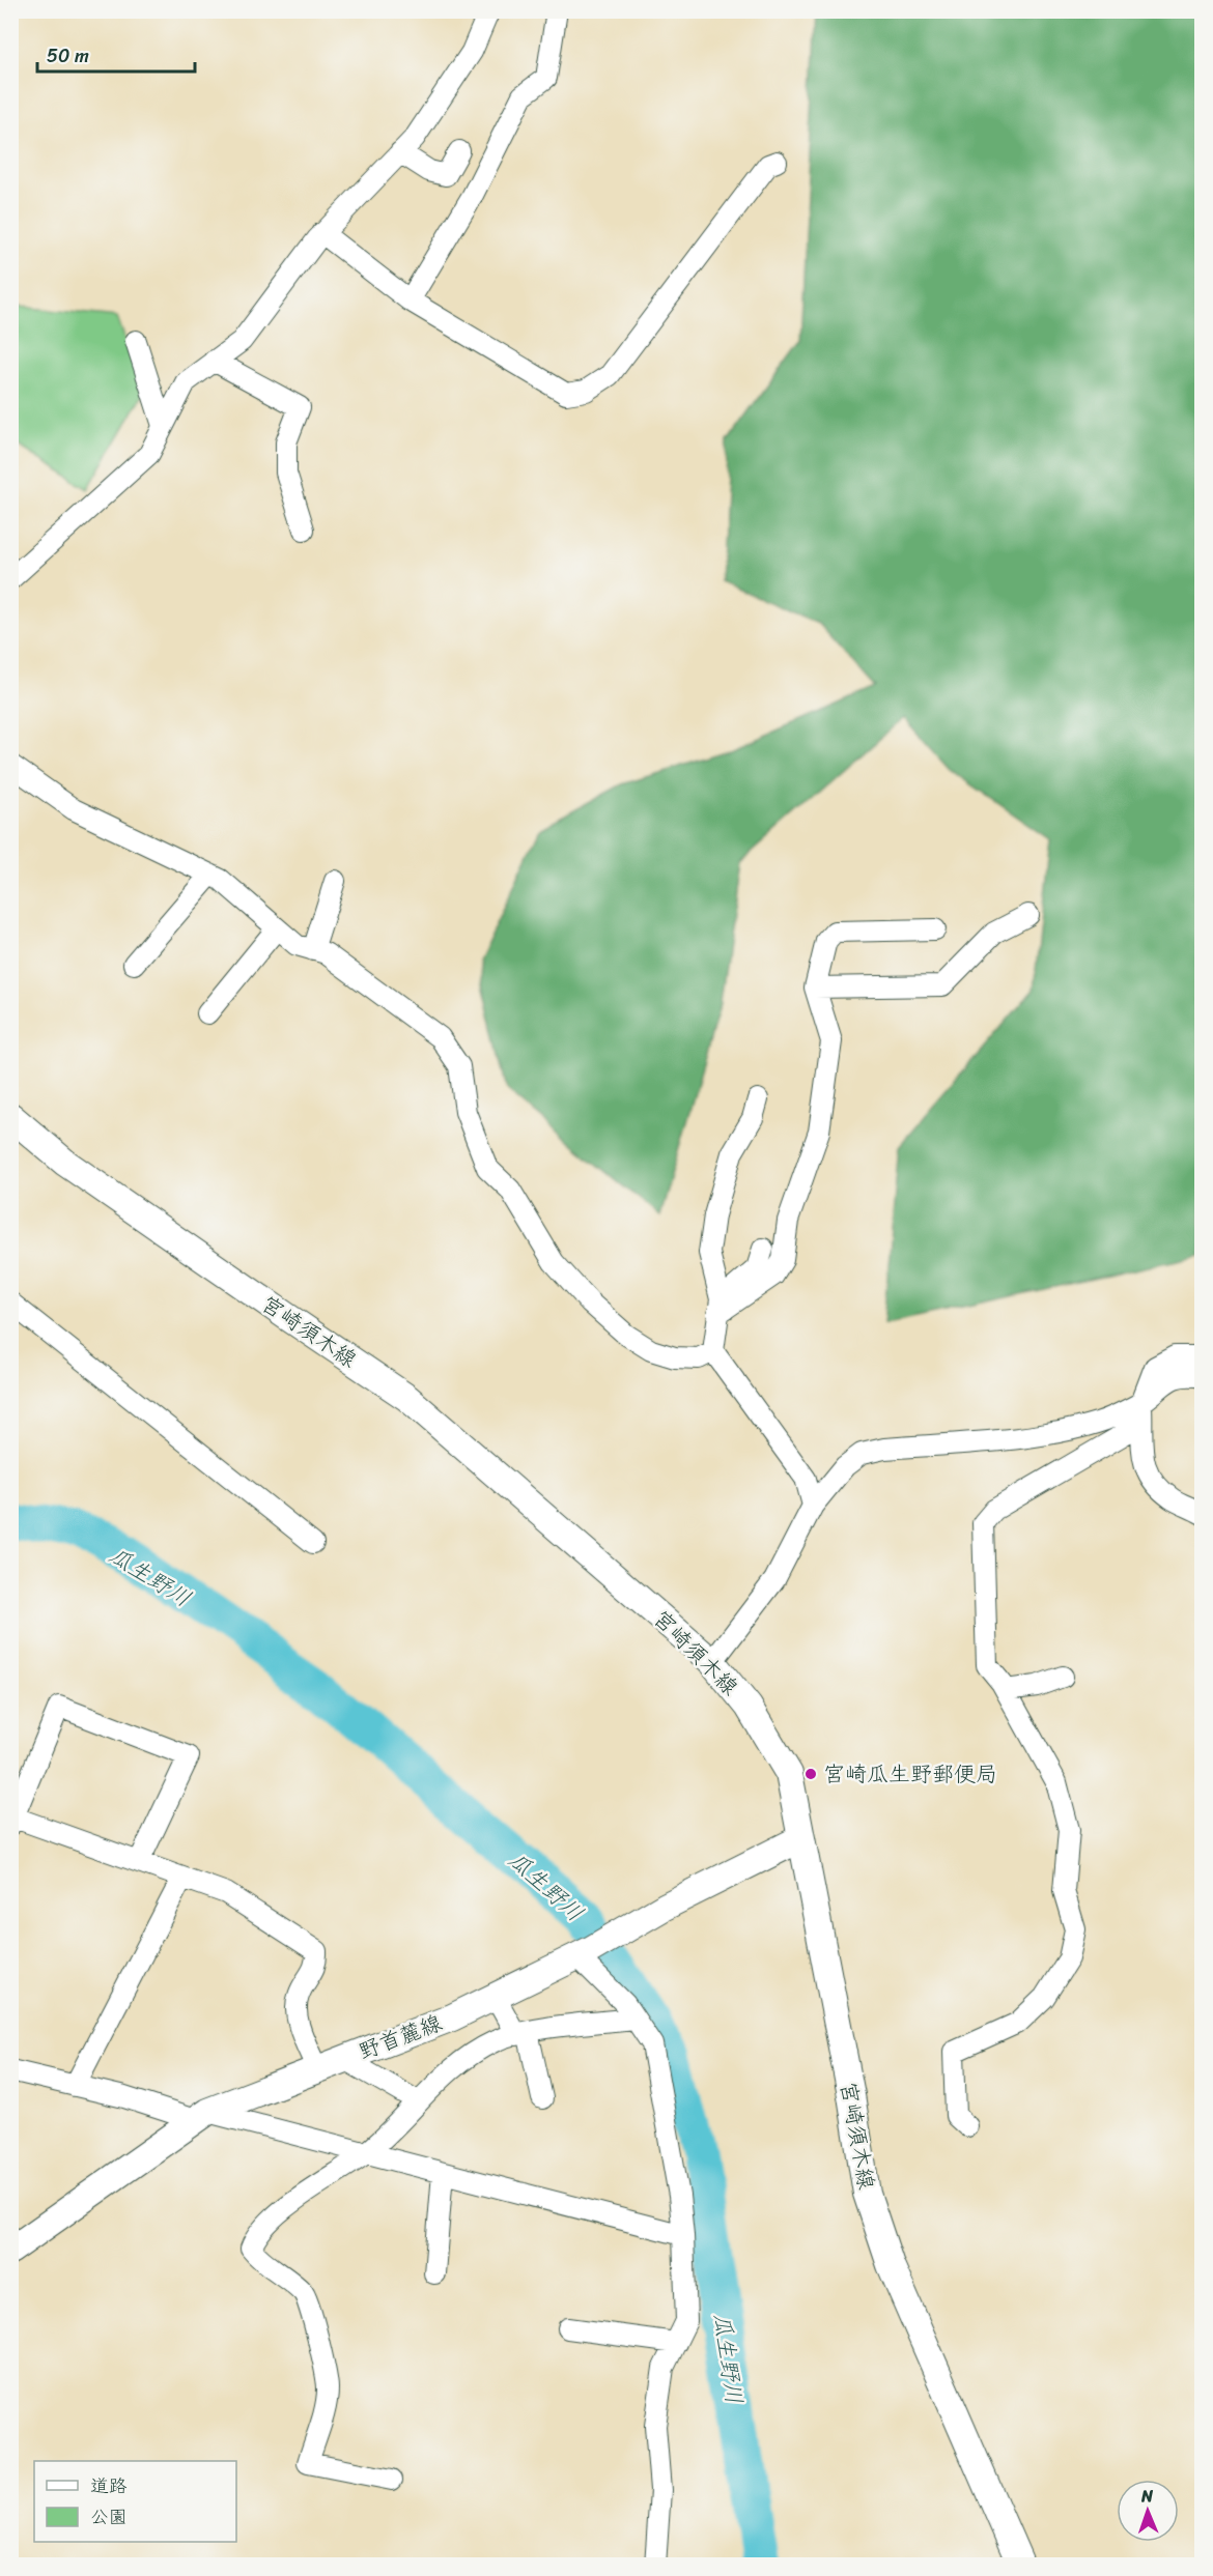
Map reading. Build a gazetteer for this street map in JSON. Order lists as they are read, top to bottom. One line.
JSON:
{"streets":{"main road":["宮崎須木線","野首麓線"]},"crossings":[["宮崎須木線","野首麓線"]],"water":["瓜生野川"],"places":["宮崎瓜生野郵便局"],"legend":["道路","公園"],"scale_bar":"50 m","north":"top"}
